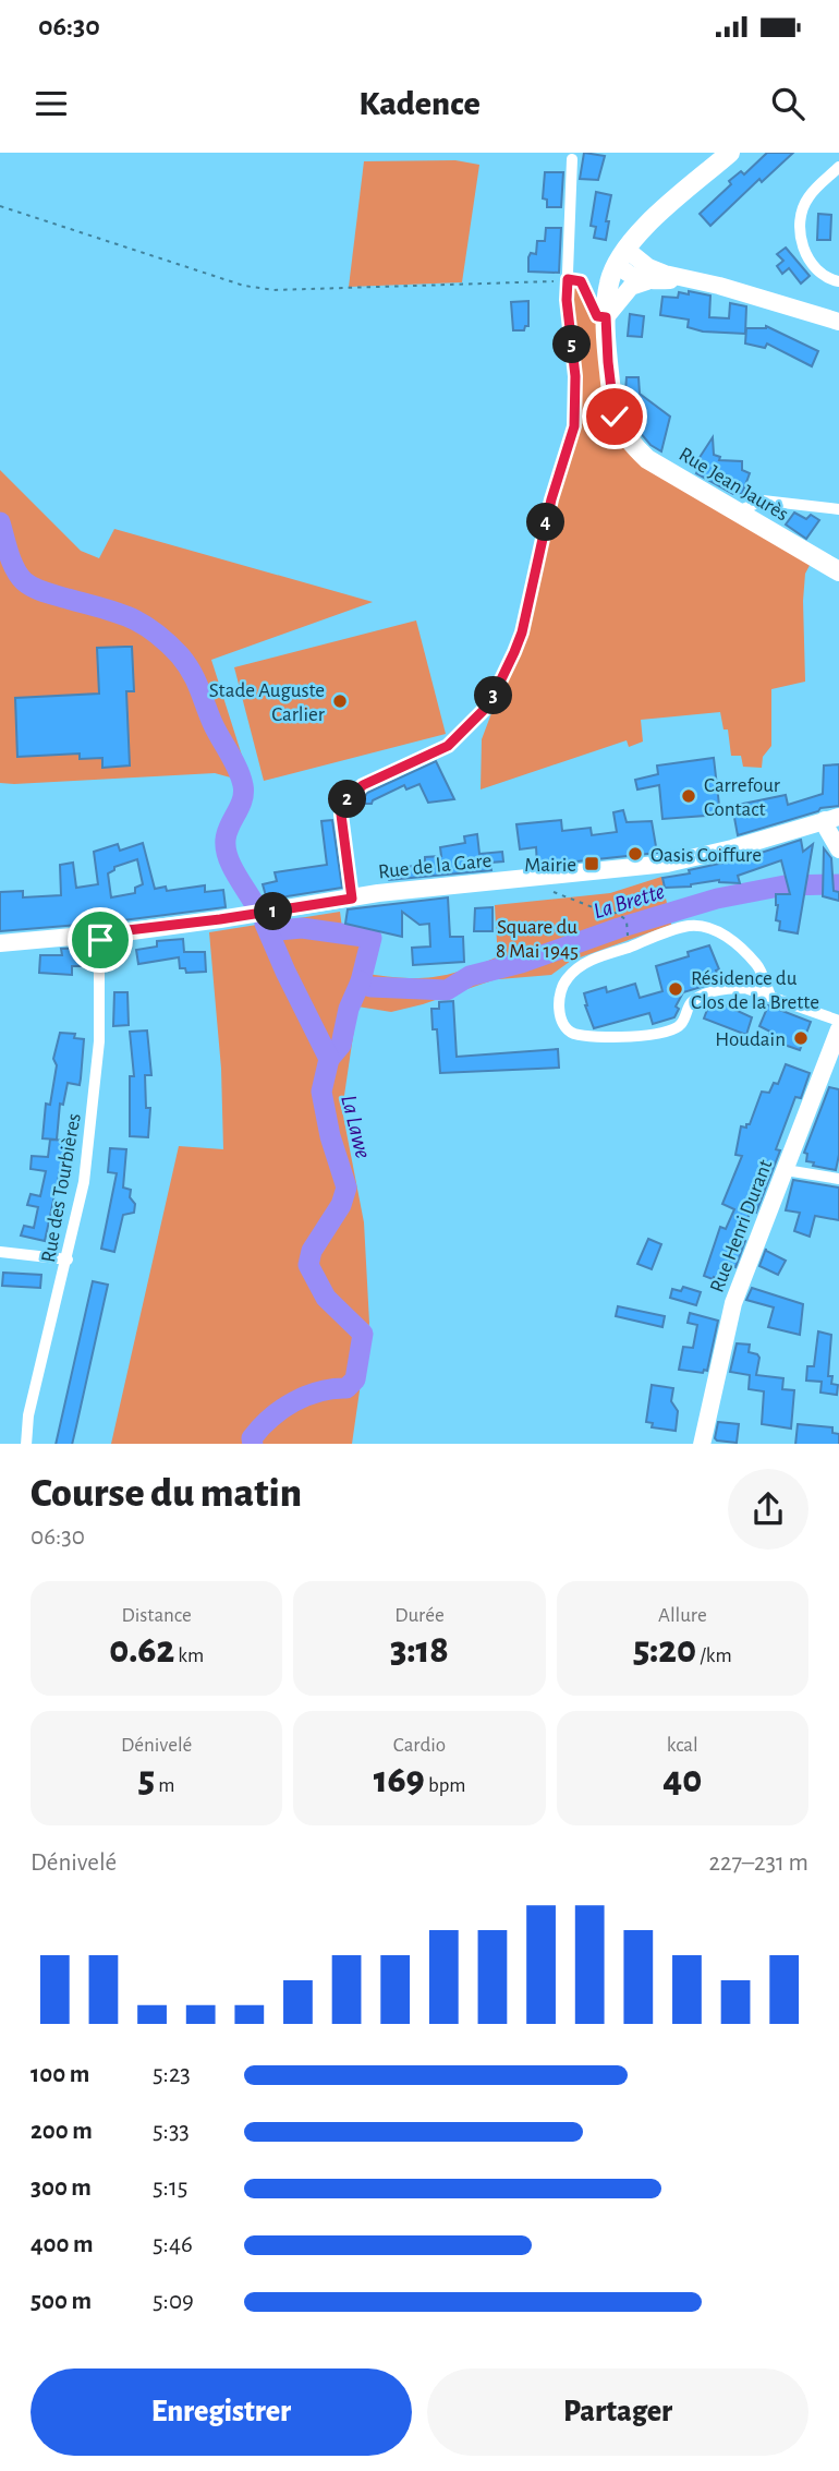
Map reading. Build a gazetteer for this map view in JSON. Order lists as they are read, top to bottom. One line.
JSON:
{"streets":{"main road":["Rue Jean Jaurès"],"street":["Rue de la Gare","Rue des Tourbières","Rue Henri Durant"]},"crossings":[["Rue de la Gare","Rue des Tourbières"]],"water":["La Brette","La Lawe"],"parks":["Square du 8 Mai 1945"],"places":{"other":["Stade Auguste Carlier","Carrefour Contact","Oasis Coiffure","Résidence du Clos de la Brette","Houdain"],"transit":["Mairie"]},"page":{"status":"06:30","header":"Kadence","pins":["5","4","3","2","1"],"heading":["Course du matin","06:30"],"stats":[["Distance","0.62 km"],["Durée","3:18"],["Allure","5:20 /km"],["Dénivelé","5 m"],["Cardio","169 bpm"],["kcal","40"]],"chart":["Dénivelé","227–231 m"],"list":[{"name":"100 m","note":"5:23"},{"name":"200 m","note":"5:33"},{"name":"300 m","note":"5:15"},{"name":"400 m","note":"5:46"},{"name":"500 m","note":"5:09"}],"buttons":["Enregistrer","Partager"]}}
